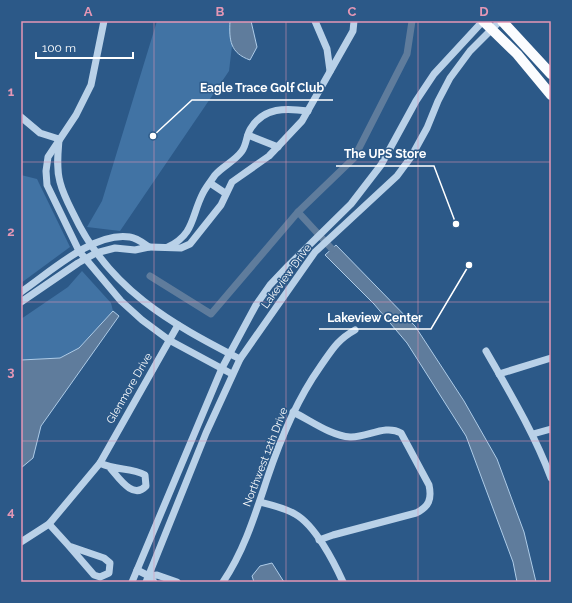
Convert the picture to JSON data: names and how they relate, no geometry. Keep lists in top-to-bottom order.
{
  "streets": {
    "street": ["Lakeview Drive", "Glenmore Drive", "Northwest 12th Drive"]
  },
  "places": ["Eagle Trace Golf Club", "The UPS Store", "Lakeview Center"],
  "scale_bar": "100 m",
  "grid": {
    "columns": [
      "A",
      "B",
      "C",
      "D"
    ],
    "rows": [
      "1",
      "2",
      "3",
      "4"
    ]
  }
}
